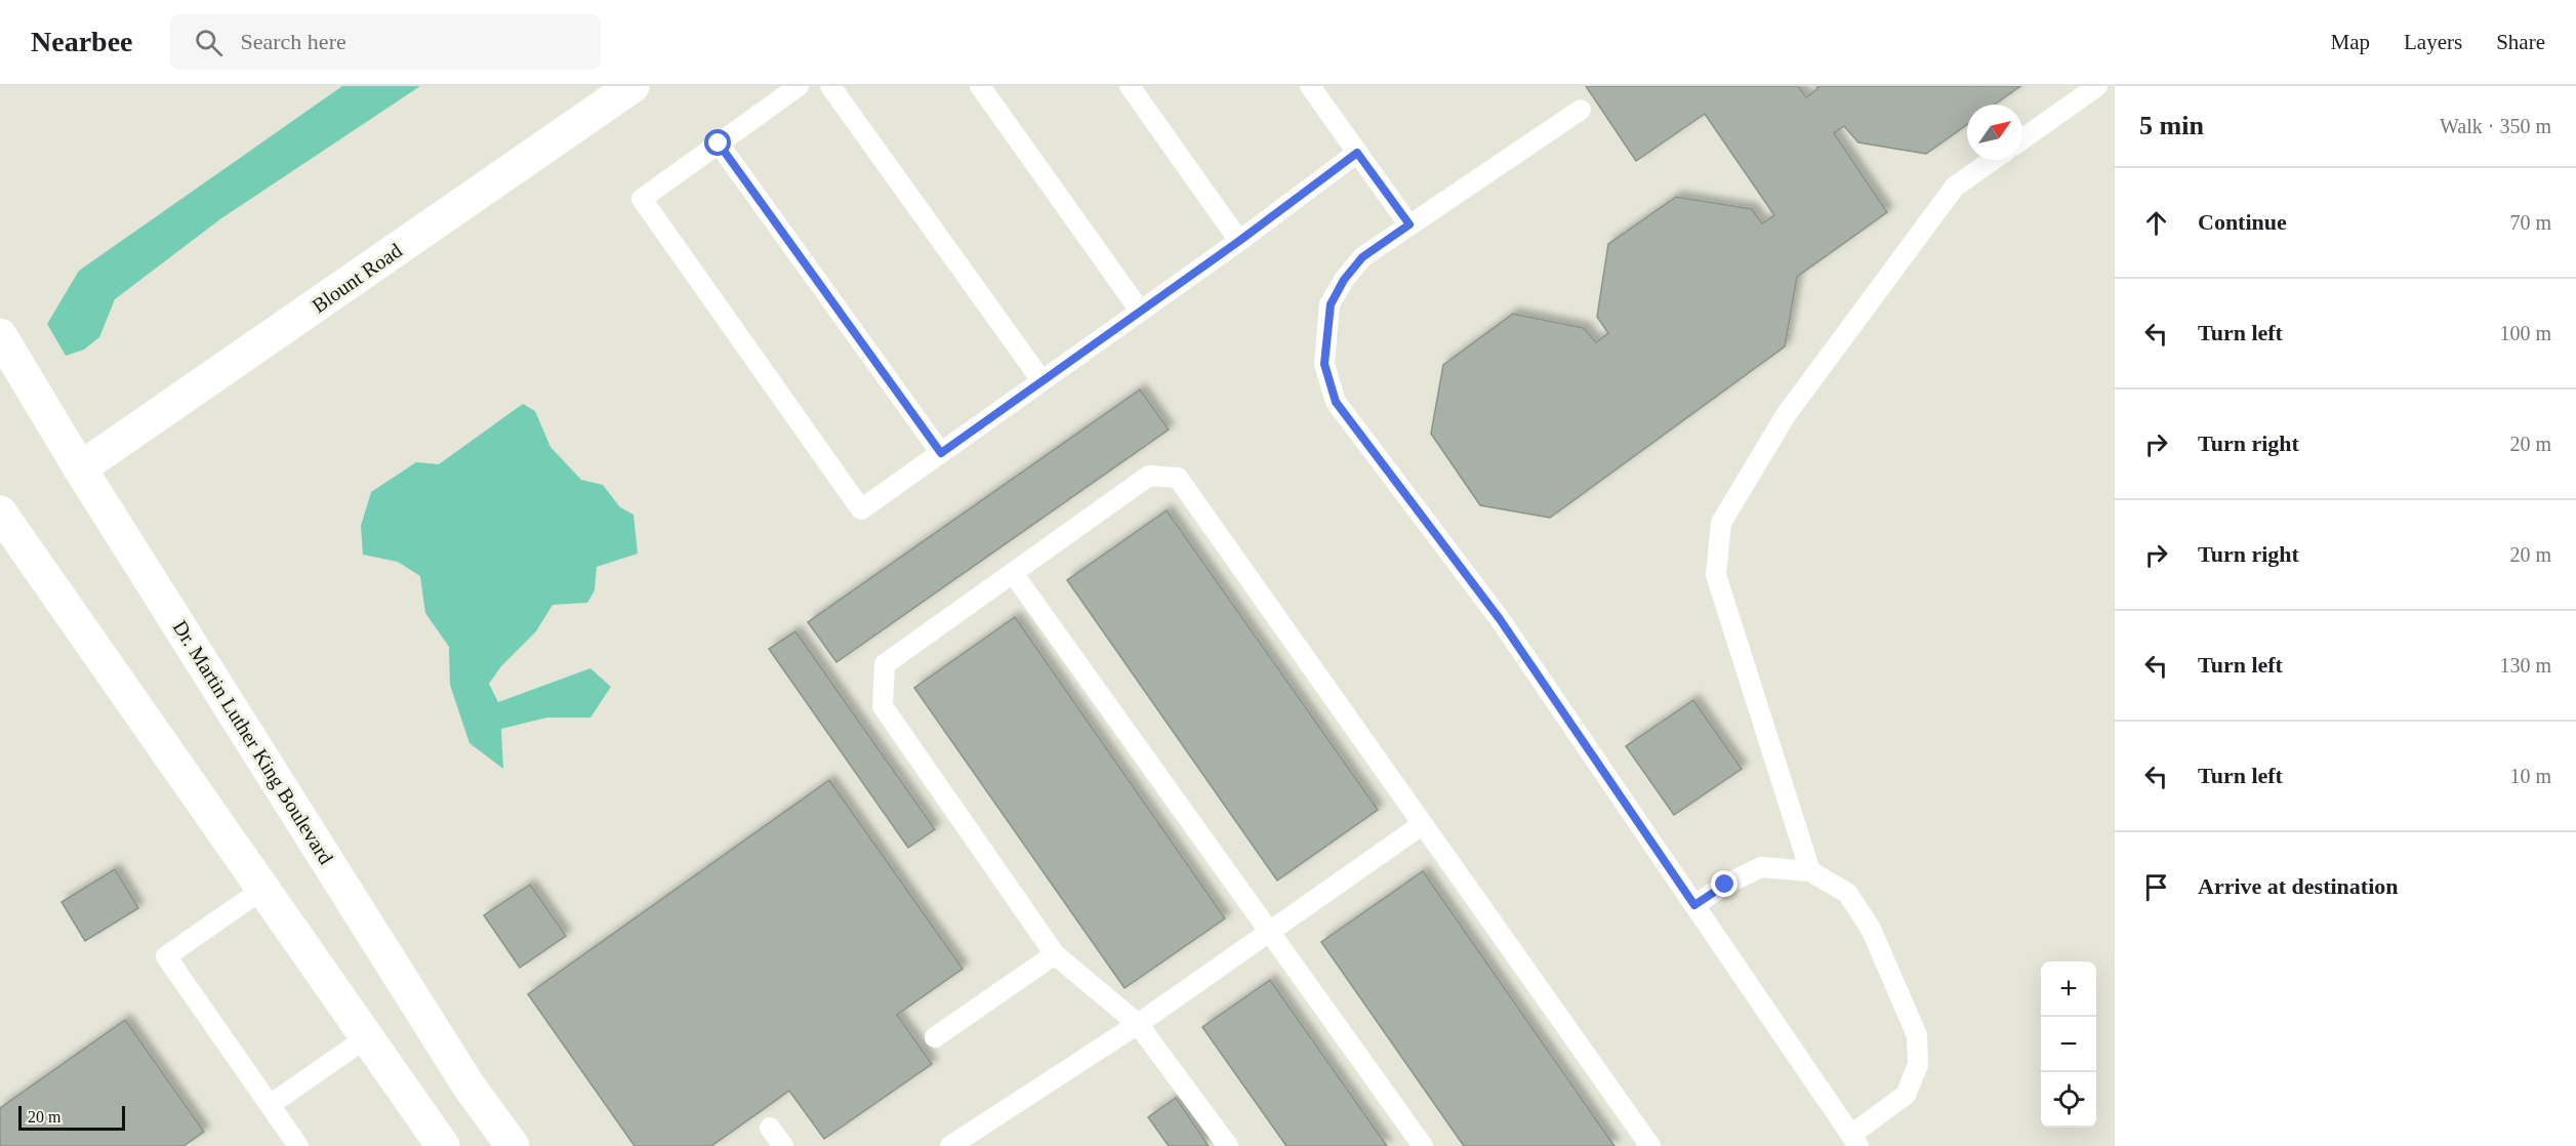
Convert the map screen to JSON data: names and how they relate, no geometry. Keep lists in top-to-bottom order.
{
  "streets": {
    "main road": ["Blount Road", "Dr. Martin Luther King Boulevard"]
  },
  "crossings": [
    ["Blount Road", "Dr. Martin Luther King Boulevard"]
  ],
  "scale_bar": "20 m",
  "north": "top right",
  "page": {
    "header": "Nearbee",
    "search": "Search here",
    "nav": ["Map", "Layers", "Share"],
    "heading": ["5 min", "Walk · 350 m"],
    "list": [
      ["Continue", "70 m"],
      ["Turn left", "100 m"],
      ["Turn right", "20 m"],
      ["Turn right", "20 m"],
      ["Turn left", "130 m"],
      ["Turn left", "10 m"],
      "Arrive at destination"
    ],
    "map_buttons": ["+", "−"],
    "scale": "20 m"
  }
}
